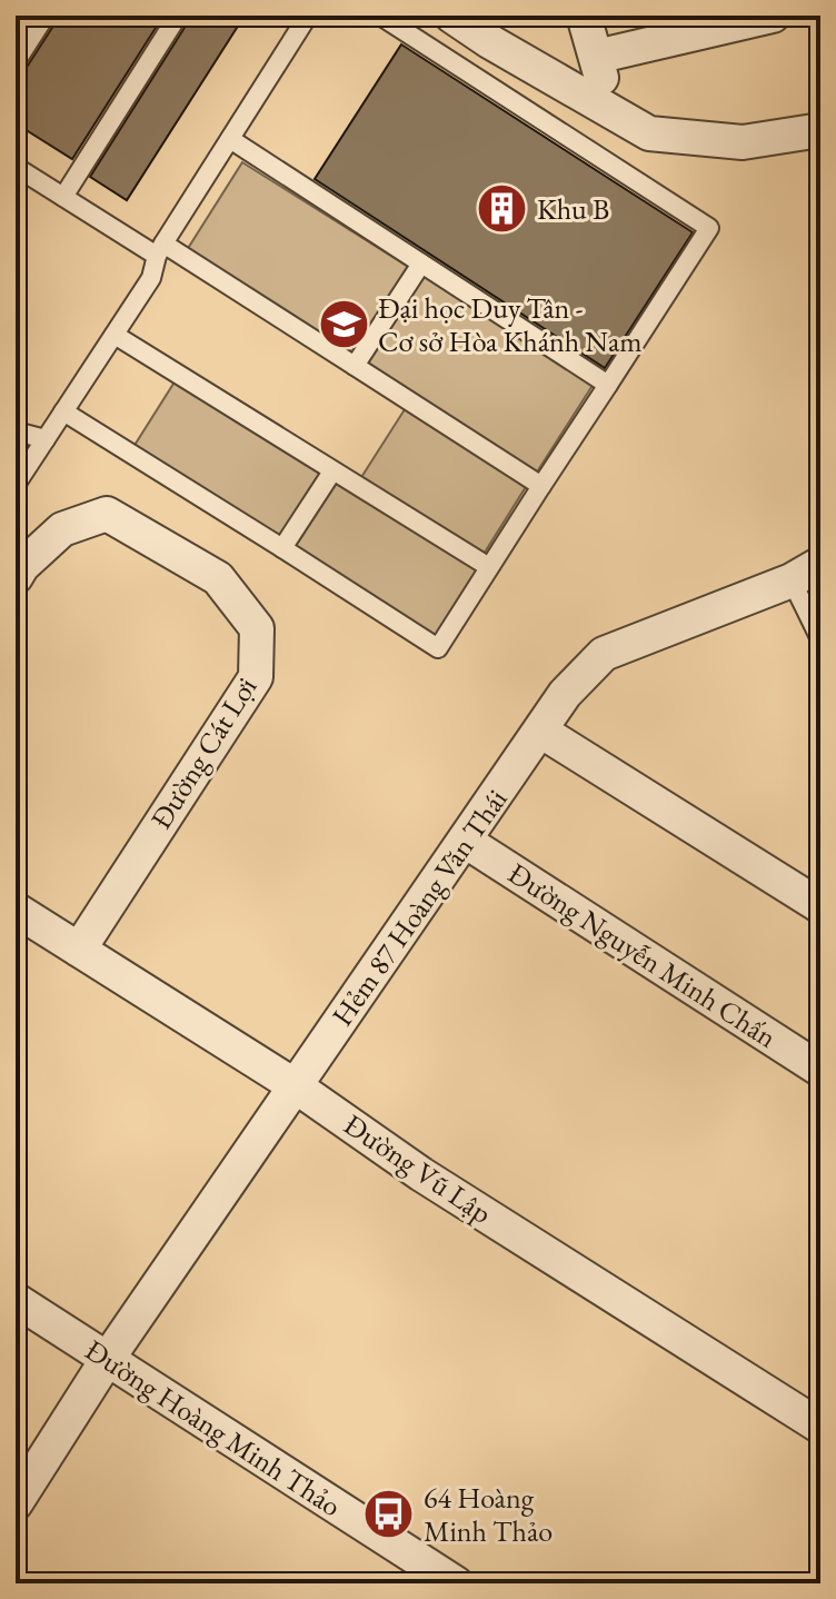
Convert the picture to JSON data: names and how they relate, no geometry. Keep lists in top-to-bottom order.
{
  "streets": {
    "street": [
      "Đường Cát Lợi",
      "Hẻm 87 Hoàng Văn Thái",
      "Đường Nguyễn Minh Chấn",
      "Đường Vũ Lập",
      "Đường Hoàng Minh Thảo"
    ]
  },
  "crossings": [
    ["Đường Cát Lợi", "Đường Vũ Lập"],
    ["Hẻm 87 Hoàng Văn Thái", "Đường Nguyễn Minh Chấn"],
    ["Hẻm 87 Hoàng Văn Thái", "Đường Vũ Lập"],
    ["Hẻm 87 Hoàng Văn Thái", "Đường Hoàng Minh Thảo"]
  ],
  "places": {
    "building": ["Khu B"],
    "school or university": ["Đại học Duy Tân - Cơ sở Hòa Khánh Nam"],
    "bus stop": ["64 Hoàng Minh Thảo"]
  }
}
